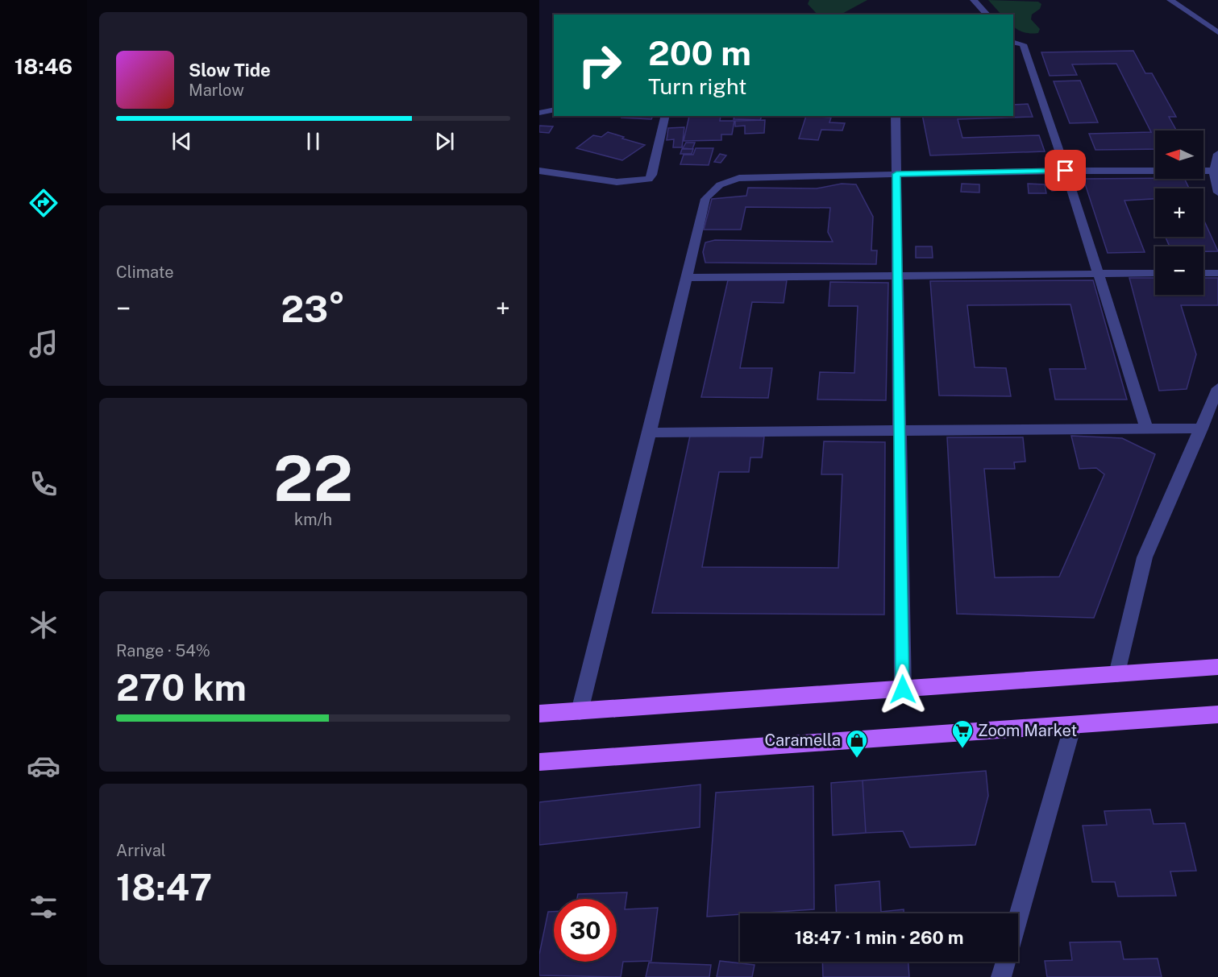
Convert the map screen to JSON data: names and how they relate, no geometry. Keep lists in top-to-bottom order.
{
  "places": {
    "supermarket": ["Zoom Market"],
    "shop": ["Caramella"]
  },
  "north": "left",
  "page": {
    "tabs": "18:46",
    "turn": ["200 m", "Turn right"],
    "song": ["Slow Tide", "Marlow"],
    "map_buttons": ["+", "−"],
    "tile": [
      "Climate",
      ["22", "km/h"],
      ["Range · 54%", "270 km"],
      ["Arrival", "18:47"]
    ],
    "heat": ["−", "23°", "+"],
    "limit": "30",
    "trip": "18:47 · 1 min · 260 m"
  }
}
